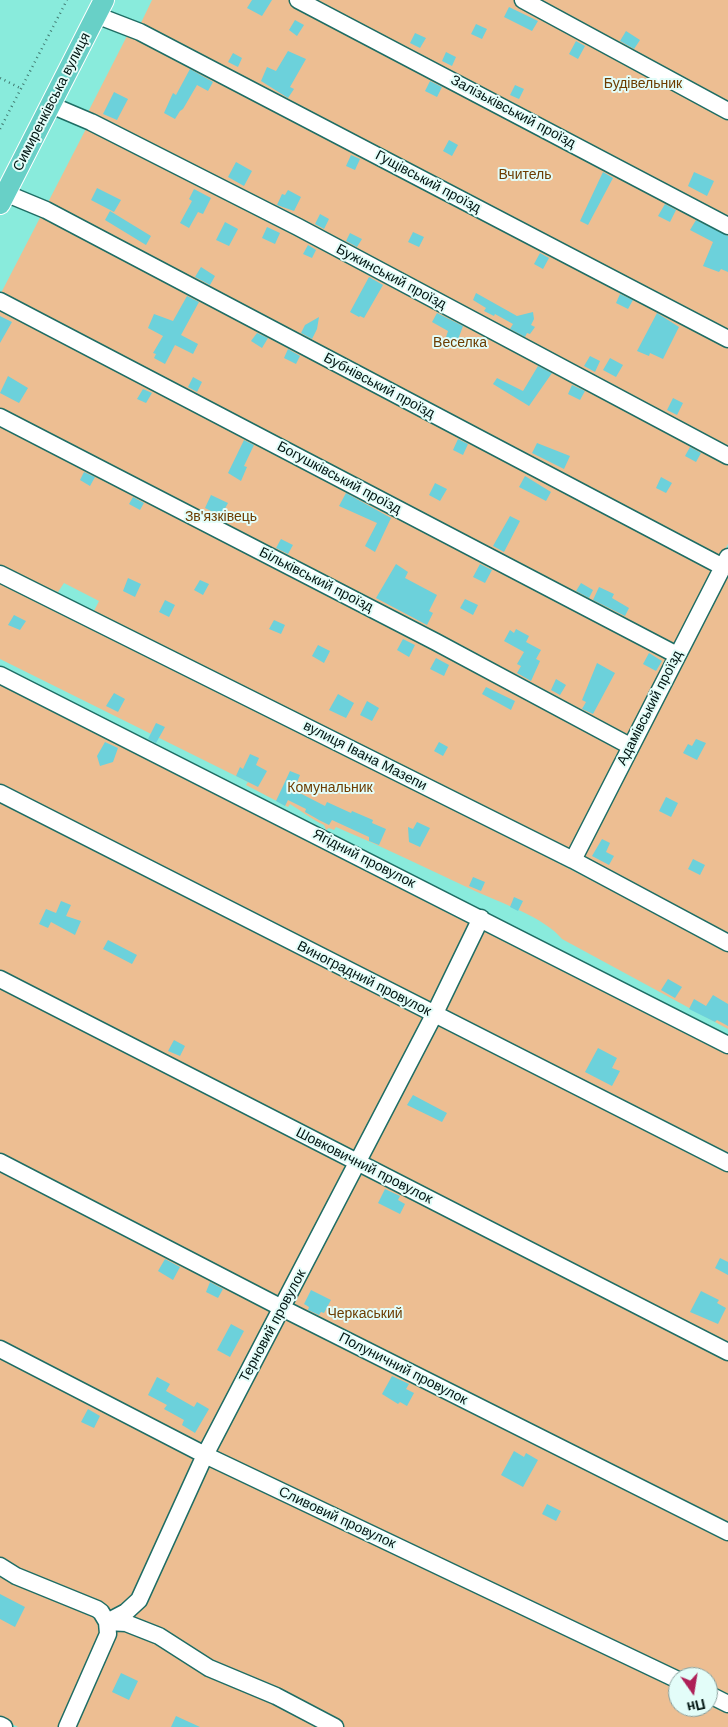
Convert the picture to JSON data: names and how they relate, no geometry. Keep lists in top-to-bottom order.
{
  "streets": {
    "main road": ["Симиренківська вулиця"],
    "street": [
      "Залізьківський проїзд",
      "Гущівський проїзд",
      "Бужинський проїзд",
      "Бубнівський проїзд",
      "Богушківський проїзд",
      "Більківський проїзд",
      "Адамівський проїзд",
      "вулиця Івана Мазепи",
      "Ягідний провулок",
      "Виноградний провулок",
      "Шовковичний провулок",
      "Терновий провулок",
      "Полуничний провулок",
      "Сливовий провулок"
    ]
  },
  "crossings": [
    ["Симиренківська вулиця", "Гущівський проїзд"],
    ["Симиренківська вулиця", "Бужинський проїзд"],
    ["Симиренківська вулиця", "Бубнівський проїзд"],
    ["Бубнівський проїзд", "Адамівський проїзд"],
    ["Богушківський проїзд", "Адамівський проїзд"],
    ["Більківський проїзд", "Адамівський проїзд"],
    ["Адамівський проїзд", "вулиця Івана Мазепи"],
    ["Ягідний провулок", "Терновий провулок"],
    ["Виноградний провулок", "Терновий провулок"],
    ["Шовковичний провулок", "Терновий провулок"],
    ["Терновий провулок", "Полуничний провулок"],
    ["Терновий провулок", "Сливовий провулок"]
  ],
  "parks": [
    "Будівельник",
    "Вчитель",
    "Веселка",
    "Зв'язківець",
    "Комунальник",
    "Черкаський"
  ],
  "north": "bottom"
}
